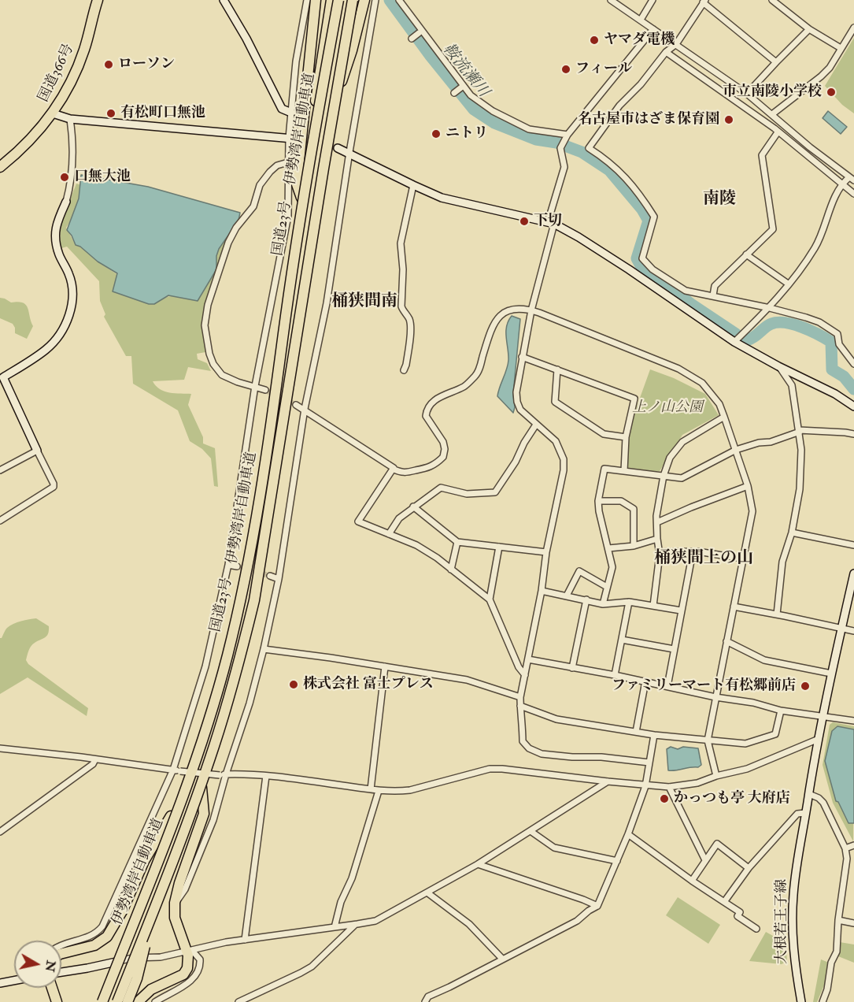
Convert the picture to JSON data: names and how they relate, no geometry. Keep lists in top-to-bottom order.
{
  "streets": {
    "highway": ["国道366号", "伊勢湾岸自動車道", "国道23号"],
    "street": ["大根若王子線"]
  },
  "crossings": [
    ["伊勢湾岸自動車道", "国道23号"]
  ],
  "districts": ["南陵", "桶狭間南", "桶狭間上の山"],
  "water": ["鞍流瀬川"],
  "parks": ["上ノ山公園"],
  "places": [
    "ヤマダ電機",
    "ローソン",
    "フィール",
    "市立南陵小学校",
    "有松町口無池",
    "名古屋市はざま保育園",
    "ニトリ",
    "口無大池",
    "下切",
    "株式会社 富士プレス",
    "ファミリーマート有松郷前店",
    "かっつも亭 大府店"
  ],
  "north": "right"
}
